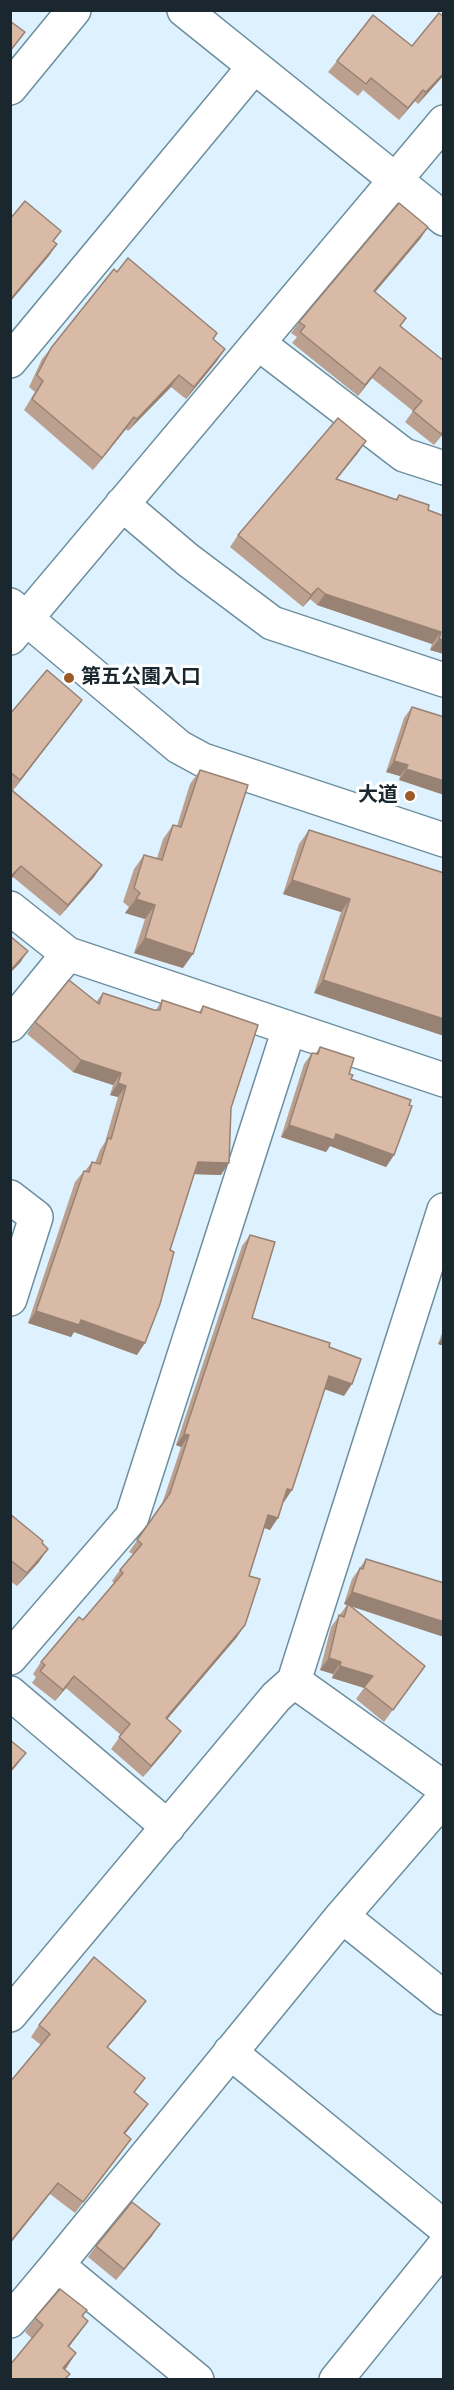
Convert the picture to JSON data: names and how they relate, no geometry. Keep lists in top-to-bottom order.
{
  "places": ["第五公園入口", "大道"]
}
